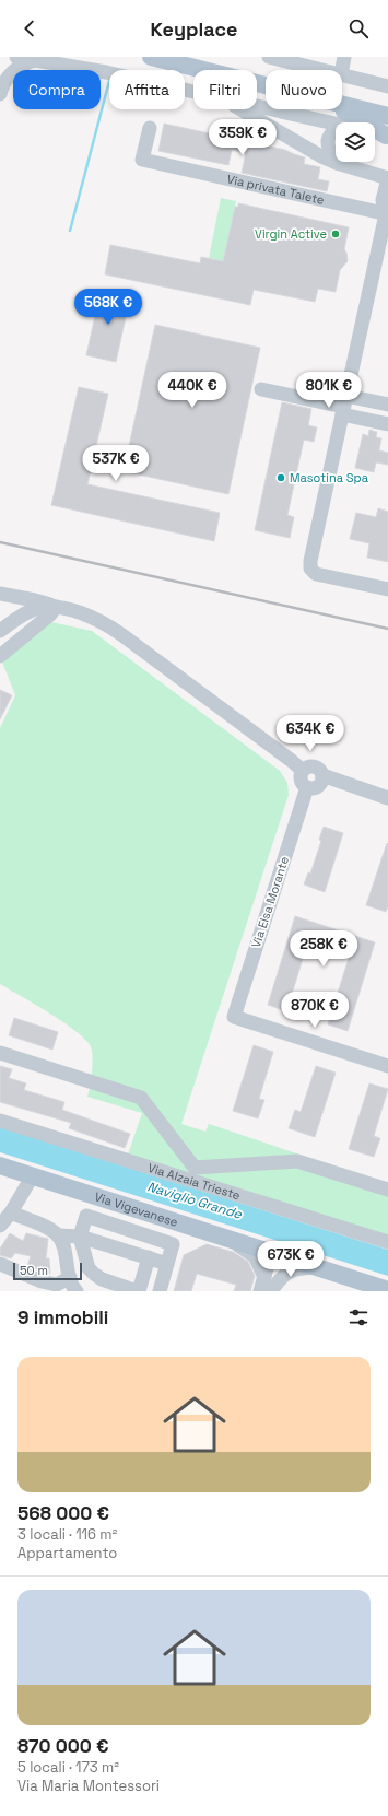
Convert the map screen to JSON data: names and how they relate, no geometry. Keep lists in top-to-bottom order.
{
  "streets": {
    "main road": ["Via Vigevanese"],
    "street": ["Via privata Talete", "Via Elsa Morante", "Via Alzaia Trieste"]
  },
  "water": ["Naviglio Grande"],
  "places": ["Virgin Active", "Masotina Spa"],
  "scale_bar": "50 m",
  "page": {
    "header": "Keyplace",
    "chip": [
      "Compra",
      "Affitta",
      "Filtri",
      "Nuovo"
    ],
    "price": [
      "359K €",
      "568K €",
      "440K €",
      "801K €",
      "537K €",
      "634K €",
      "258K €",
      "870K €",
      "673K €"
    ],
    "scale": "50 m",
    "heading": "9 immobili",
    "list": [
      {
        "name": "568 000 €",
        "note": "3 locali · 116 m² · Appartamento"
      },
      {
        "name": "870 000 €",
        "note": "5 locali · 173 m² · Via Maria Montessori"
      }
    ]
  }
}
